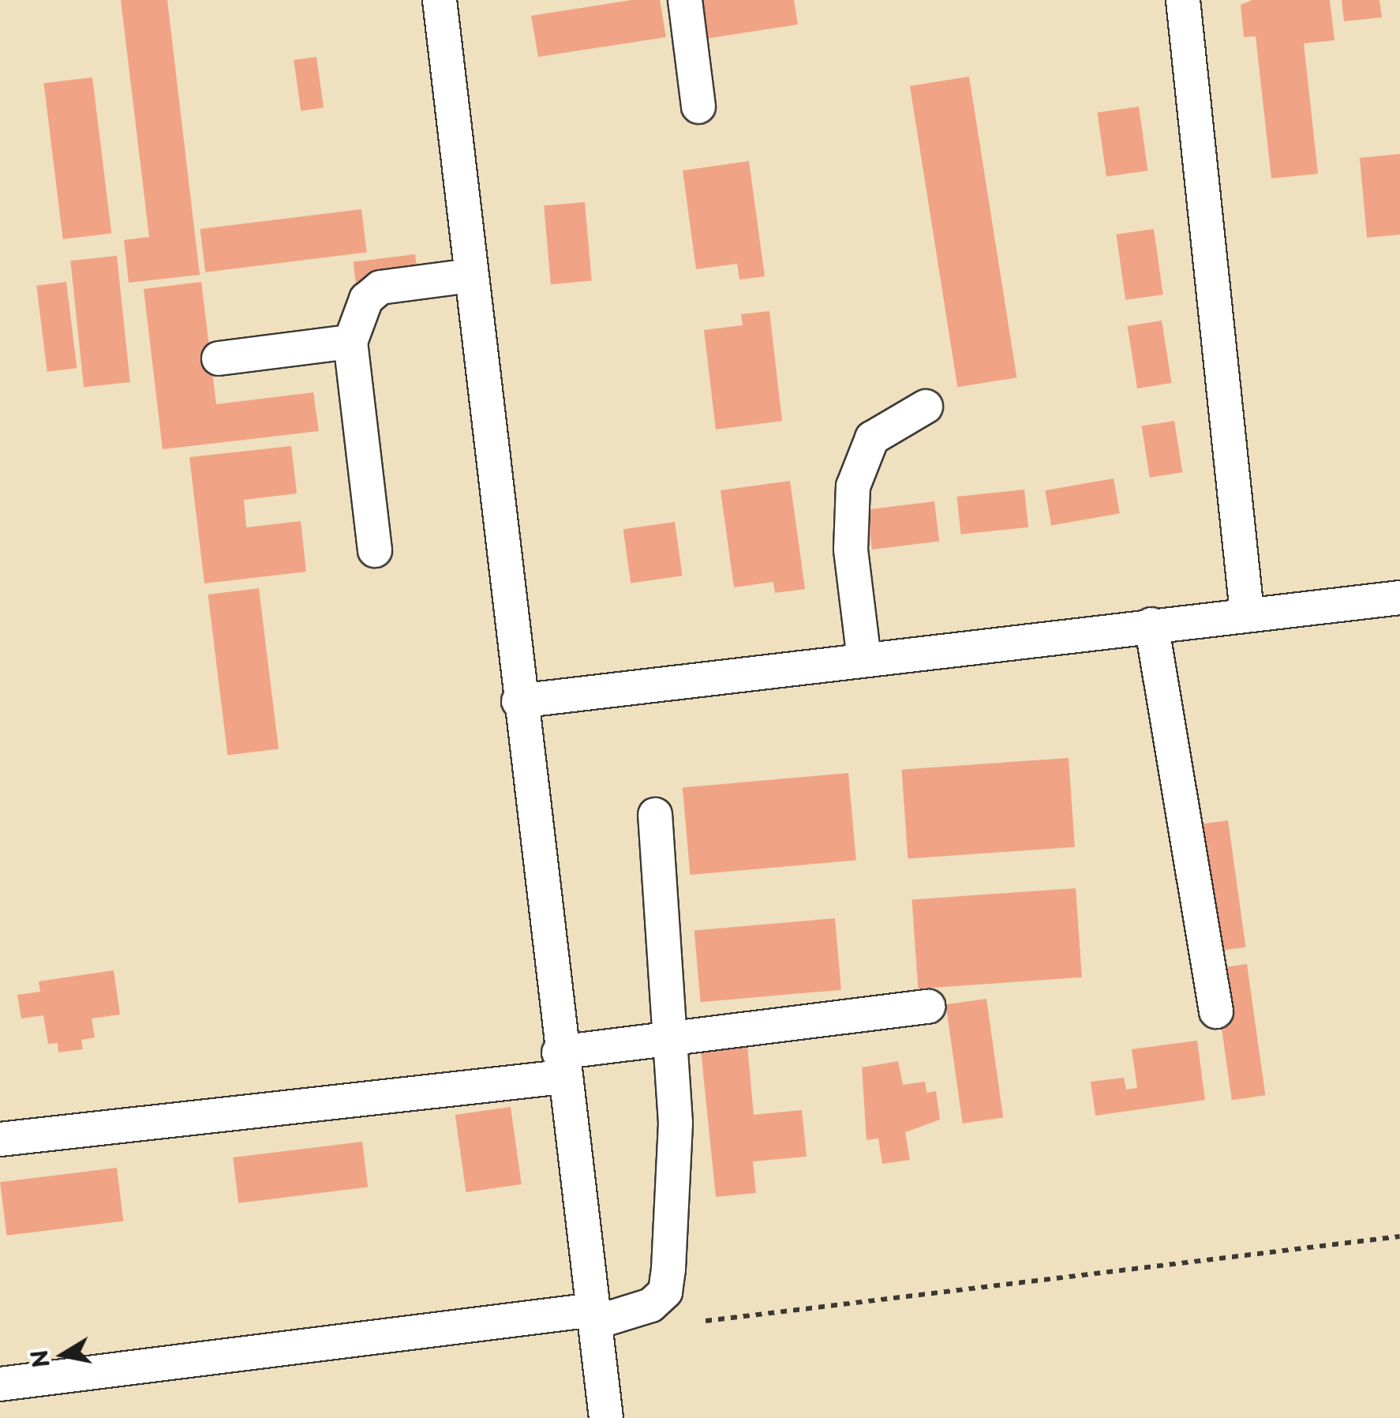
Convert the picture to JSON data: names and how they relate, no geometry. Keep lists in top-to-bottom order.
{
  "north": "left"
}
